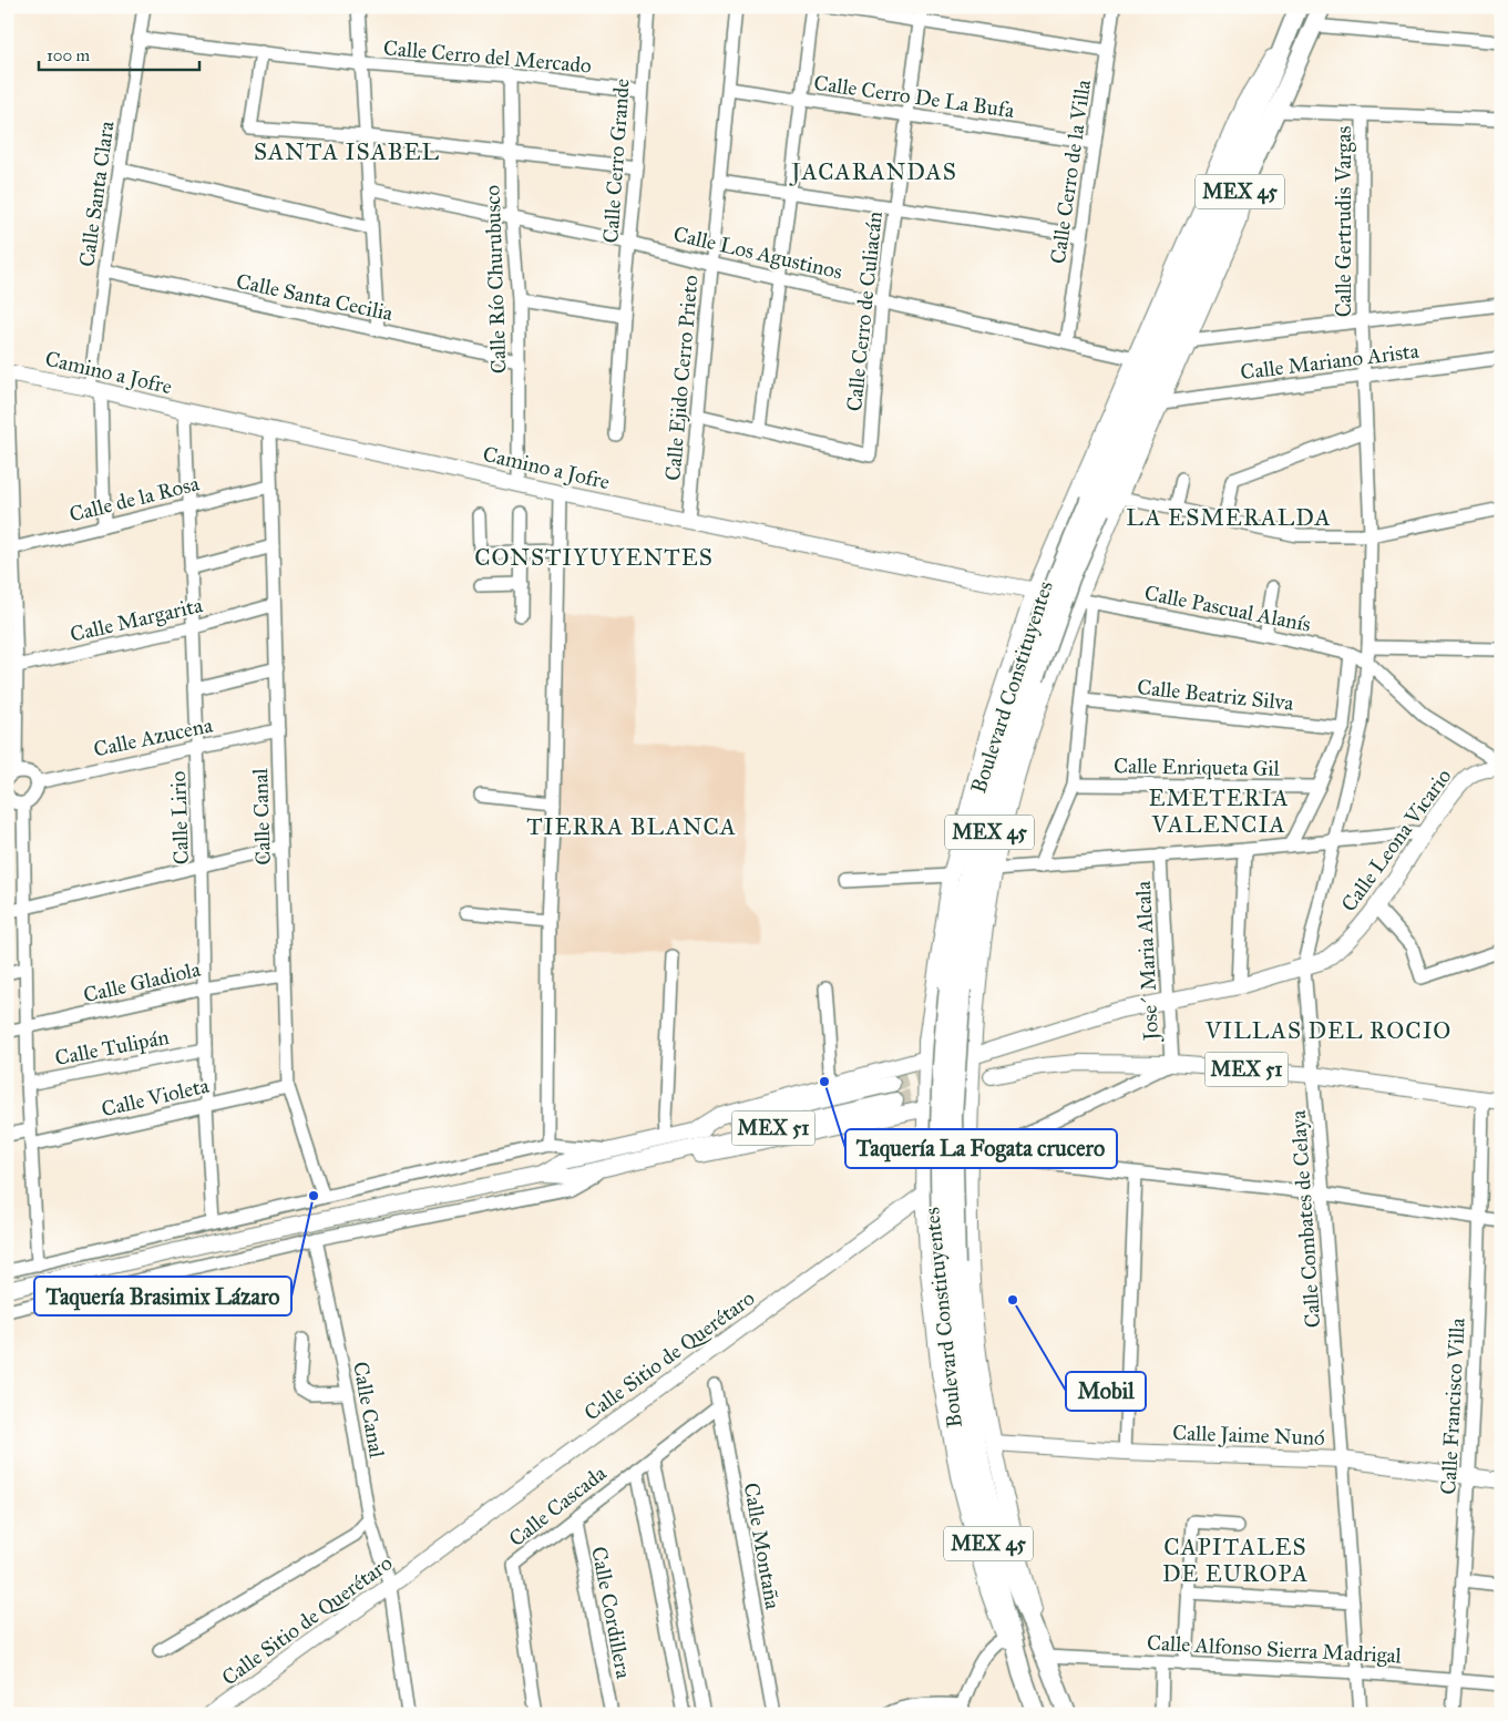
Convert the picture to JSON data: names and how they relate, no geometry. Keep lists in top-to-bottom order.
{
  "streets": {
    "highway": ["MEX 45", "Boulevard Constituyentes"],
    "main road": [
      "Camino a Jofre",
      "Calle Leona Vicario",
      "MEX 51",
      "Calle Sitio de Querétaro",
      "Calle Jaime Nunó"
    ],
    "street": [
      "Calle Cerro del Mercado",
      "Calle Cerro De La Bufa",
      "Calle Cerro Grande",
      "Calle Cerro de la Villa",
      "Calle Santa Clara",
      "Calle Gertrudis Vargas",
      "Calle Los Agustinos",
      "Calle Río Churubusco",
      "Calle Santa Cecilia",
      "Calle Cerro de Culiacán",
      "Calle Mariano Arista",
      "Calle Ejido Cerro Prieto",
      "Calle de la Rosa",
      "Calle Pascual Alanís",
      "Calle Margarita",
      "Calle Beatriz Silva",
      "Calle Azucena",
      "Calle Enriqueta Gil",
      "Calle Canal",
      "Calle Lirio",
      "Jose´ Maria Alcala",
      "Calle Gladiola",
      "Calle Tulipán",
      "Calle Violeta",
      "Calle Combates de Celaya",
      "Calle Francisco Villa",
      "Calle Cascada",
      "Calle Montaña",
      "Calle Cordillera",
      "Calle Alfonso Sierra Madrigal"
    ]
  },
  "crossings": [
    ["Calle Cerro del Mercado", "Calle Cerro Grande"],
    ["Calle Cerro del Mercado", "Calle Santa Clara"],
    ["Calle Cerro del Mercado", "Calle Río Churubusco"],
    ["Calle Cerro De La Bufa", "Calle Cerro de la Villa"],
    ["Calle Cerro De La Bufa", "Calle Cerro de Culiacán"],
    ["Calle Cerro De La Bufa", "Calle Ejido Cerro Prieto"],
    ["Calle Cerro Grande", "Calle Los Agustinos"],
    ["Calle Cerro de la Villa", "Calle Los Agustinos"],
    ["Calle Santa Clara", "Calle Santa Cecilia"],
    ["Calle Santa Clara", "Camino a Jofre"],
    ["Calle Santa Clara", "Calle de la Rosa"],
    ["Calle Gertrudis Vargas", "Calle Mariano Arista"],
    ["Calle Gertrudis Vargas", "Calle Pascual Alanís"],
    ["Calle Gertrudis Vargas", "Calle Combates de Celaya"],
    ["Calle Los Agustinos", "Calle Río Churubusco"],
    ["Calle Los Agustinos", "Calle Cerro de Culiacán"],
    ["Calle Los Agustinos", "Calle Ejido Cerro Prieto"],
    ["Calle Los Agustinos", "Boulevard Constituyentes"],
    ["Calle Río Churubusco", "Calle Santa Cecilia"],
    ["Calle Río Churubusco", "Camino a Jofre"],
    ["Camino a Jofre", "Calle Ejido Cerro Prieto"],
    ["Camino a Jofre", "Calle Pascual Alanís"],
    ["Camino a Jofre", "Calle Canal"],
    ["Camino a Jofre", "Calle Lirio"],
    ["Calle de la Rosa", "Calle Canal"],
    ["Calle de la Rosa", "Calle Lirio"],
    ["Calle Pascual Alanís", "Calle Combates de Celaya"],
    ["Calle Margarita", "Calle Canal"],
    ["Calle Margarita", "Calle Lirio"],
    ["Boulevard Constituyentes", "Calle Alfonso Sierra Madrigal"],
    ["Calle Azucena", "Calle Canal"],
    ["Calle Azucena", "Calle Lirio"],
    ["Calle Canal", "Calle Gladiola"],
    ["Calle Canal", "Calle Violeta"],
    ["Calle Canal", "Calle Sitio de Querétaro"],
    ["Calle Lirio", "Calle Gladiola"],
    ["Calle Lirio", "Calle Tulipán"],
    ["Calle Lirio", "Calle Violeta"],
    ["Calle Leona Vicario", "Jose´ Maria Alcala"],
    ["Calle Leona Vicario", "MEX 51"],
    ["Calle Leona Vicario", "Calle Combates de Celaya"],
    ["Jose´ Maria Alcala", "MEX 51"],
    ["Jose´ Maria Alcala", "Calle Sitio de Querétaro"],
    ["MEX 51", "Calle Combates de Celaya"],
    ["MEX 51", "Calle Sitio de Querétaro"],
    ["MEX 51", "Calle Francisco Villa"],
    ["Calle Combates de Celaya", "Calle Jaime Nunó"],
    ["Calle Combates de Celaya", "Calle Alfonso Sierra Madrigal"],
    ["Calle Francisco Villa", "Calle Jaime Nunó"],
    ["Calle Francisco Villa", "Calle Alfonso Sierra Madrigal"],
    ["Calle Cascada", "Calle Montaña"],
    ["Calle Cascada", "Calle Cordillera"]
  ],
  "districts": [
    "SANTA ISABEL",
    "JACARANDAS",
    "LA ESMERALDA",
    "CONSTIYUYENTES",
    "EMETERIA VALENCIA",
    "TIERRA BLANCA",
    "VILLAS DEL ROCIO",
    "CAPITALES DE EUROPA"
  ],
  "places": ["Taquería La Fogata crucero", "Taquería Brasimix Lázaro", "Mobil"],
  "scale_bar": "100 m"
}
